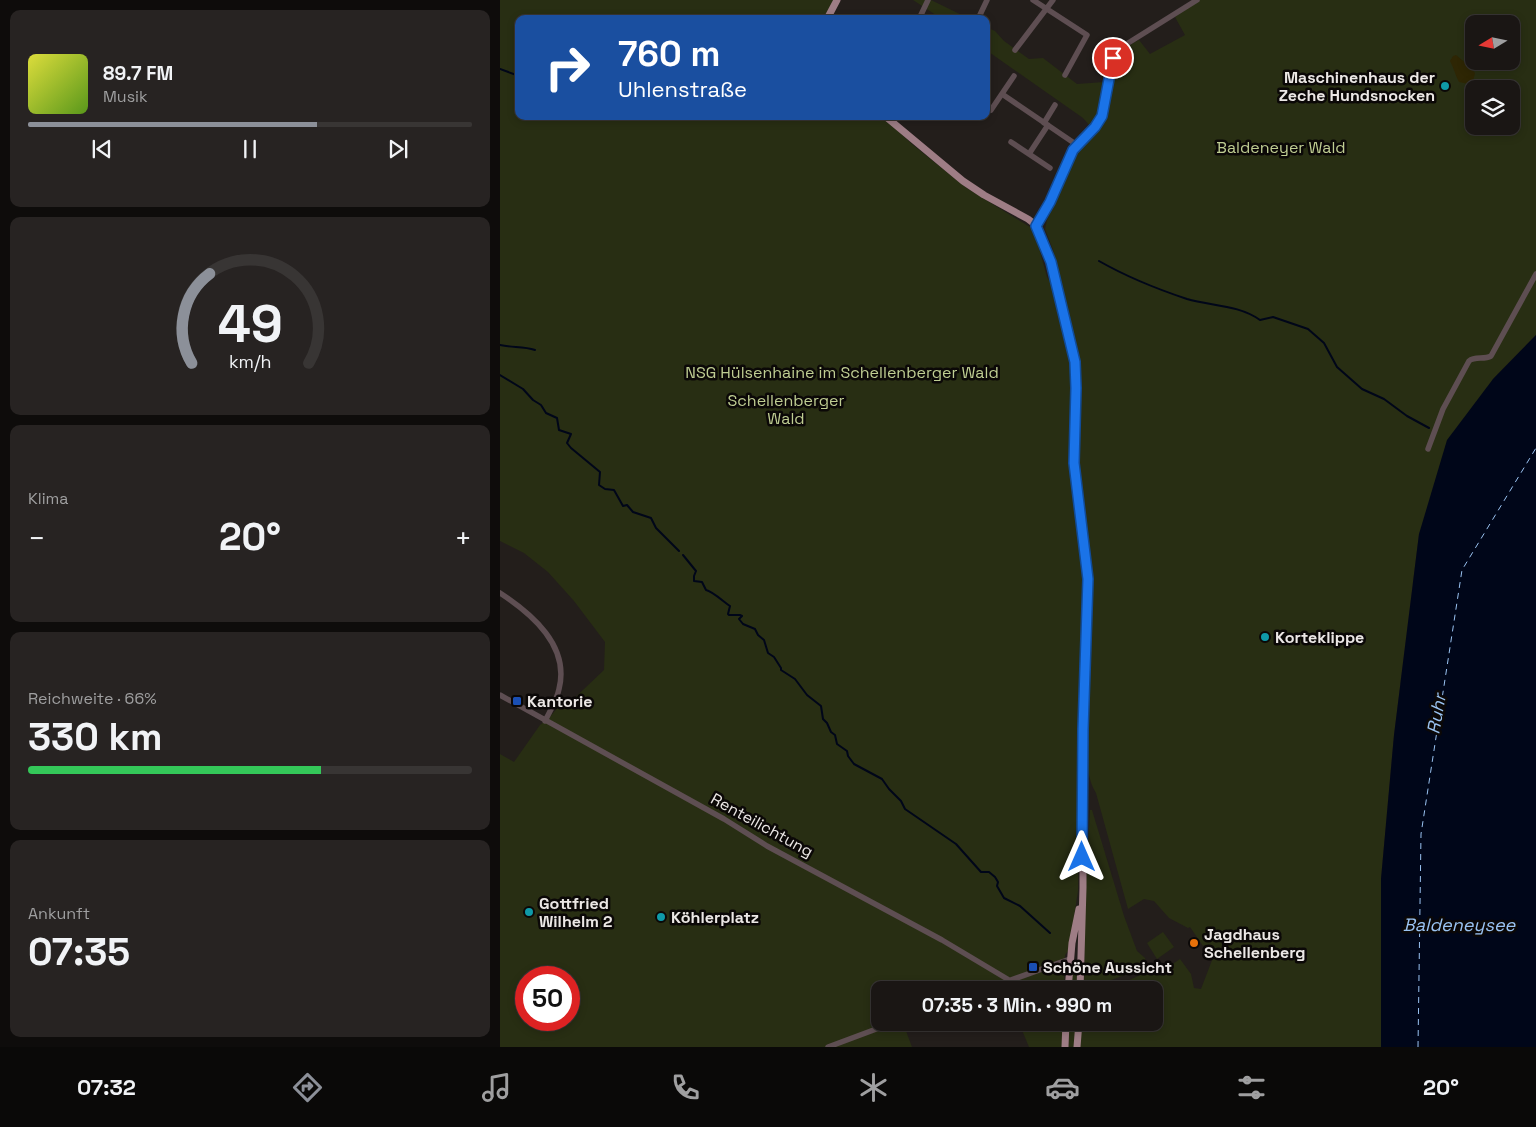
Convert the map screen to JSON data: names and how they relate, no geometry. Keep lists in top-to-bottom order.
{
  "streets": {
    "street": ["Renteilichtung"]
  },
  "water": ["Ruhr", "Baldeneysee"],
  "parks": ["Baldeneyer Wald", "NSG Hülsenhaine im Schellenberger Wald", "Schellenberger Wald"],
  "places": {
    "other": [
      "Maschinenhaus der Zeche Hundsnocken",
      "Korteklippe",
      "Gottfried Wilhelm 2",
      "Köhlerplatz",
      "Jagdhaus Schellenberg"
    ],
    "transit": ["Kantorie", "Schöne Aussicht"]
  },
  "north": "left",
  "page": {
    "turn": ["760 m", "Uhlenstraße"],
    "song": ["89.7 FM", "Musik"],
    "tile": [
      "Klima",
      ["Reichweite · 66%", "330 km"],
      ["Ankunft", "07:35"]
    ],
    "heat": ["−", "20°", "+"],
    "limit": "50",
    "trip": "07:35 · 3 Min. · 990 m",
    "tabs": ["07:32", "20°"],
    "gauge": ["49", "km/h"]
  }
}
